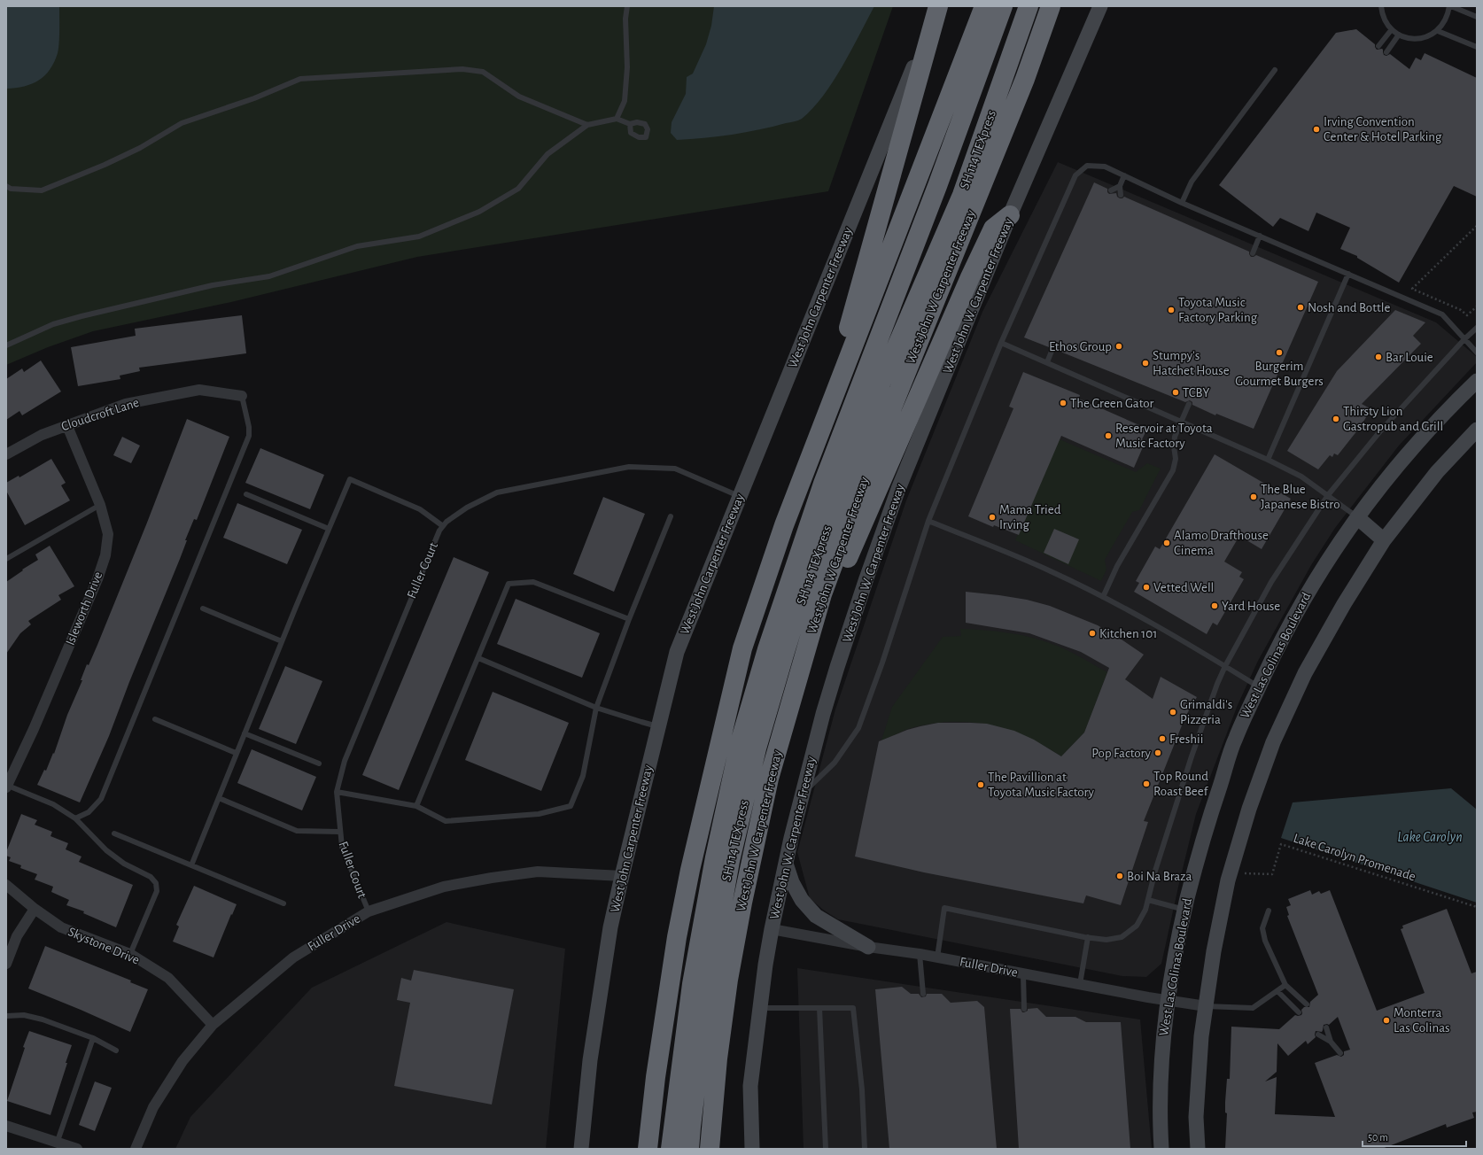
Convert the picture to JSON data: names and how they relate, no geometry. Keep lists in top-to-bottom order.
{
  "streets": {
    "highway": ["SH 114 TEXpress", "West John W Carpenter Freeway"],
    "main road": ["West John W. Carpenter Freeway", "West John Carpenter Freeway", "West Las Colinas Boulevard"],
    "street": [
      "Cloudcroft Lane",
      "Isleworth Drive",
      "Fuller Drive",
      "Skystone Drive"
    ],
    "lane": ["Fuller Court"],
    "path": ["Lake Carolyn Promenade"]
  },
  "crossings": [
    ["West John W. Carpenter Freeway", "Fuller Drive"],
    ["West John Carpenter Freeway", "Fuller Court"],
    ["West John Carpenter Freeway", "Fuller Drive"],
    ["Cloudcroft Lane", "Isleworth Drive"],
    ["Fuller Court", "Fuller Drive"],
    ["West Las Colinas Boulevard", "Fuller Drive"],
    ["Fuller Drive", "Skystone Drive"]
  ],
  "water": ["Lake Carolyn"],
  "places": [
    "Irving Convention Center & Hotel Parking",
    "Nosh and Bottle",
    "Toyota Music Factory Parking",
    "Ethos Group",
    "Burgerim Gourmet Burgers",
    "Bar Louie",
    "Stumpy's Hatchet House",
    "TCBY",
    "The Green Gator",
    "Thirsty Lion Gastropub and Grill",
    "Reservoir at Toyota Music Factory",
    "The Blue Japanese Bistro",
    "Mama Tried Irving",
    "Alamo Drafthouse Cinema",
    "Vetted Well",
    "Yard House",
    "Kitchen 101",
    "Grimaldi's Pizzeria",
    "Freshii",
    "Pop Factory",
    "Top Round Roast Beef",
    "The Pavillion at Toyota Music Factory",
    "Boi Na Braza",
    "Monterra Las Colinas"
  ],
  "scale_bar": "50 m"
}
